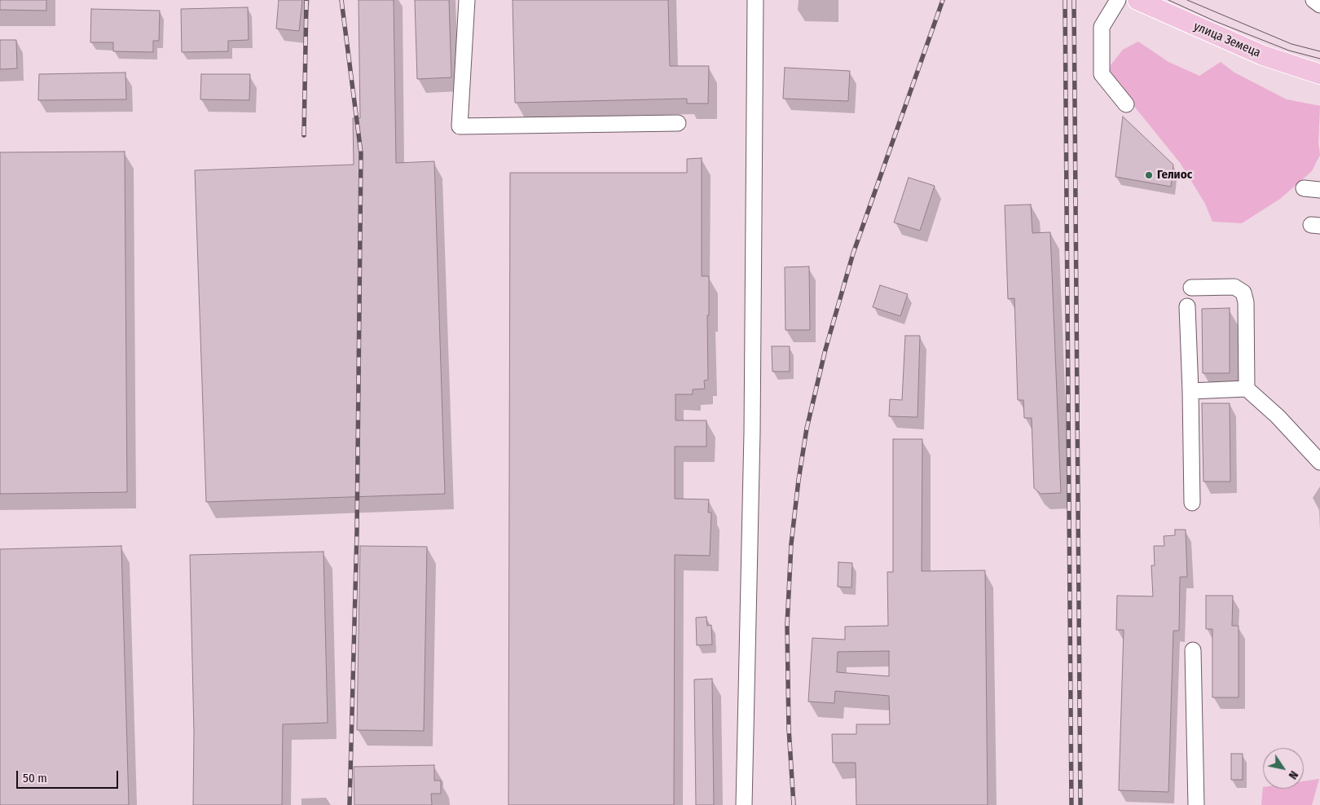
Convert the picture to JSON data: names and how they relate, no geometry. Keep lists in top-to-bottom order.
{
  "streets": {
    "main road": ["улица Земеца"]
  },
  "places": ["Гелиос"],
  "scale_bar": "50 m",
  "north": "bottom right"
}
